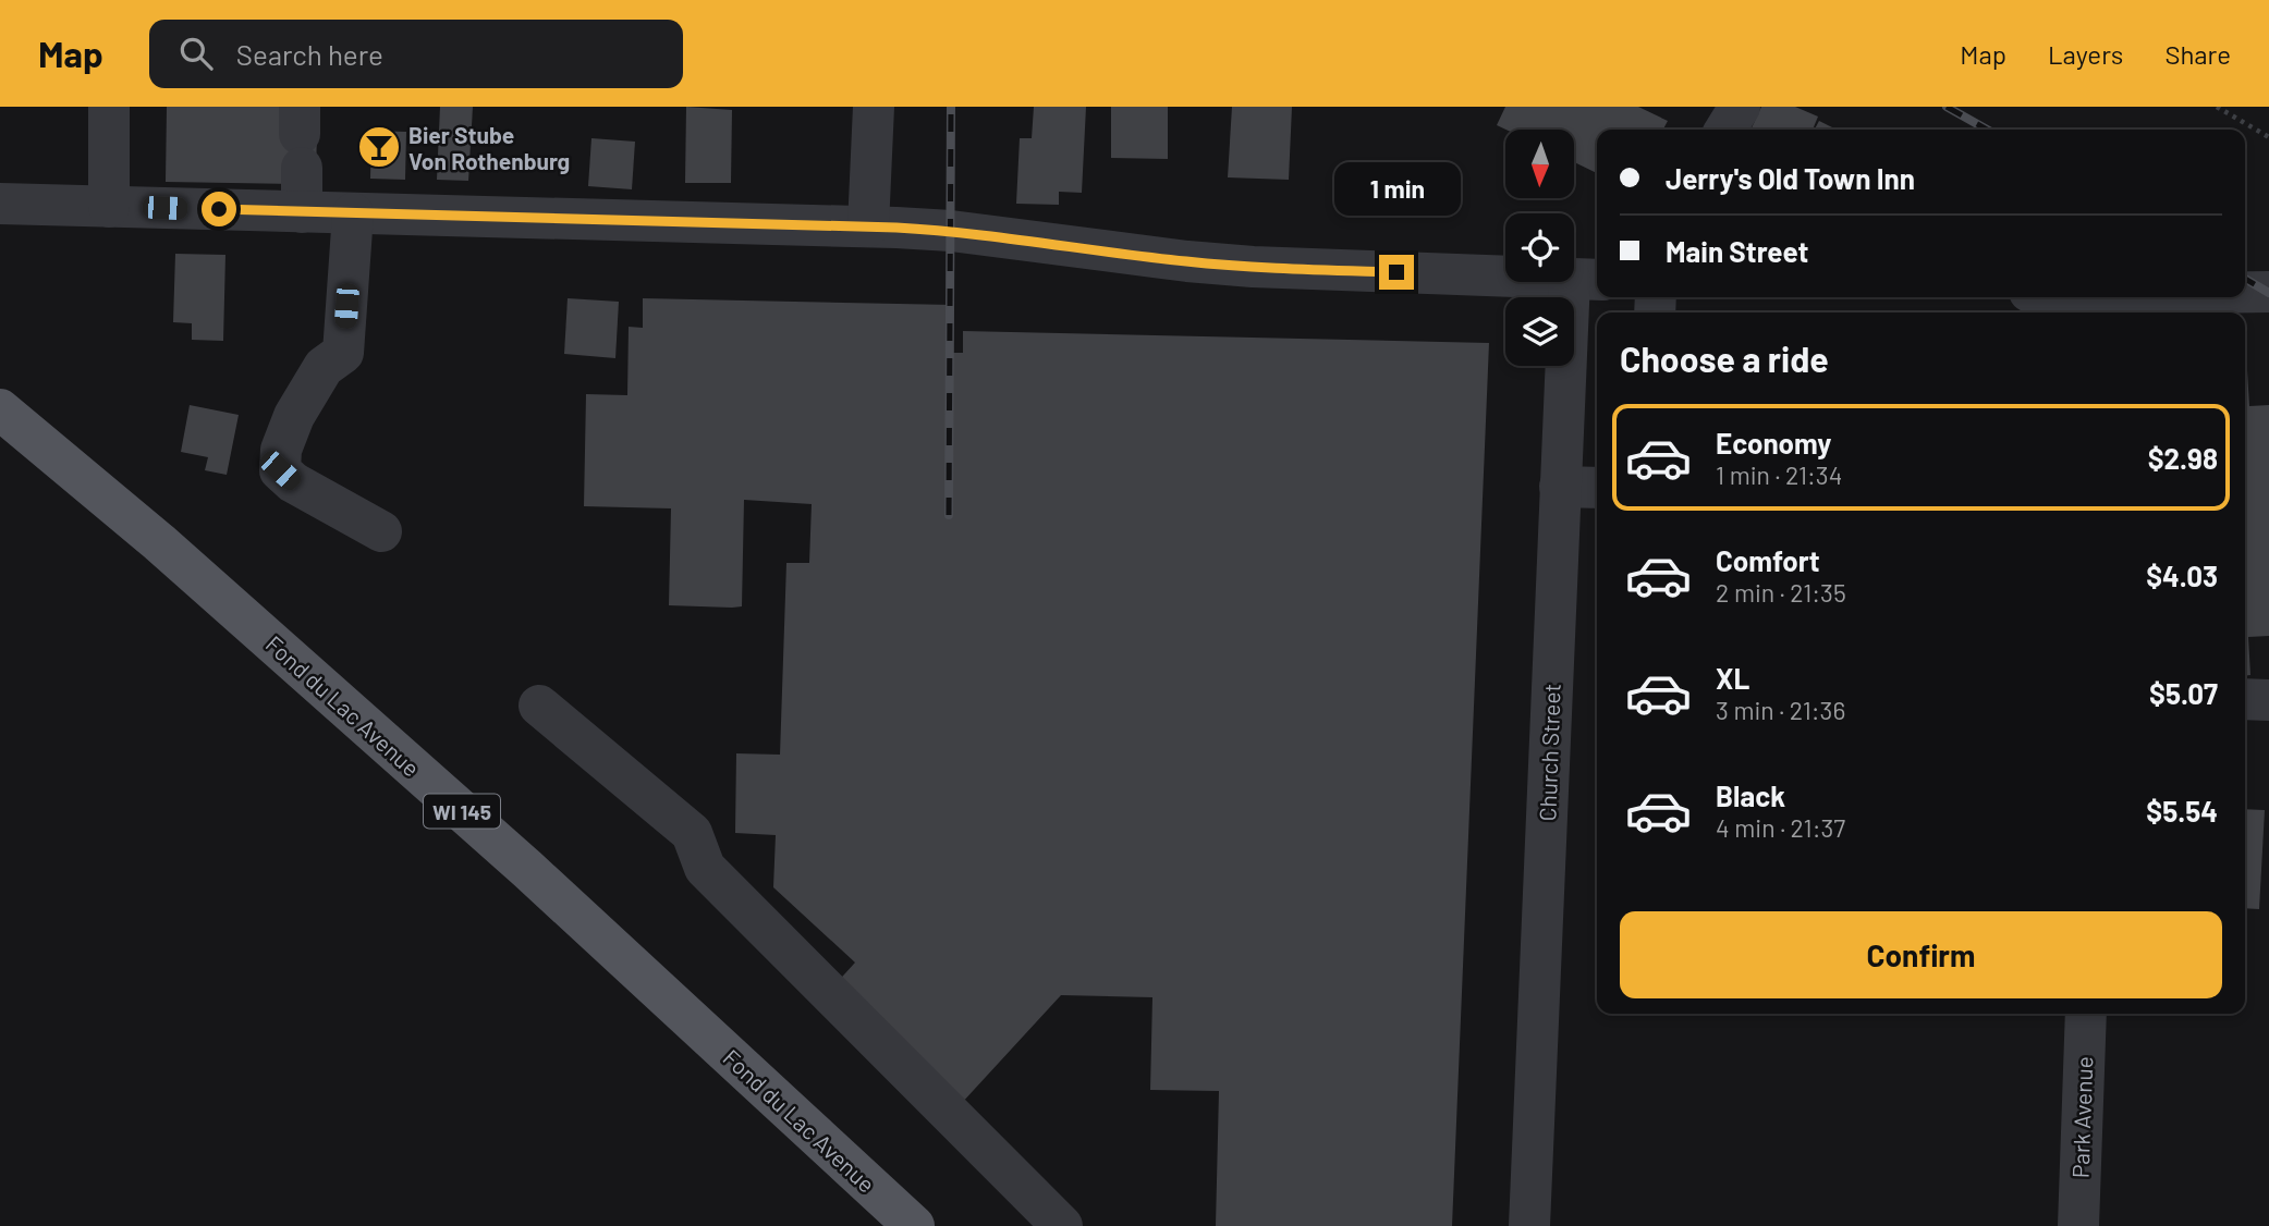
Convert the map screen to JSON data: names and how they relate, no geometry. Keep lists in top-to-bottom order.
{
  "streets": {
    "main road": ["Fond du Lac Avenue", "WI 145"],
    "street": ["Church Street", "Park Avenue"]
  },
  "places": {
    "bar": ["Bier Stube Von Rothenburg"]
  },
  "north": "bottom",
  "page": {
    "header": "Map",
    "search": "Search here",
    "nav": ["Map", "Layers", "Share"],
    "banner": ["Jerry's Old Town Inn", "Main Street"],
    "bubble": "1 min",
    "heading": "Choose a ride",
    "list": [
      {
        "name": "Economy",
        "note": "1 min · 21:34",
        "value": "$2.98"
      },
      {
        "name": "Comfort",
        "note": "2 min · 21:35",
        "value": "$4.03"
      },
      {
        "name": "XL",
        "note": "3 min · 21:36",
        "value": "$5.07"
      },
      {
        "name": "Black",
        "note": "4 min · 21:37",
        "value": "$5.54"
      }
    ],
    "buttons": "Confirm"
  }
}
